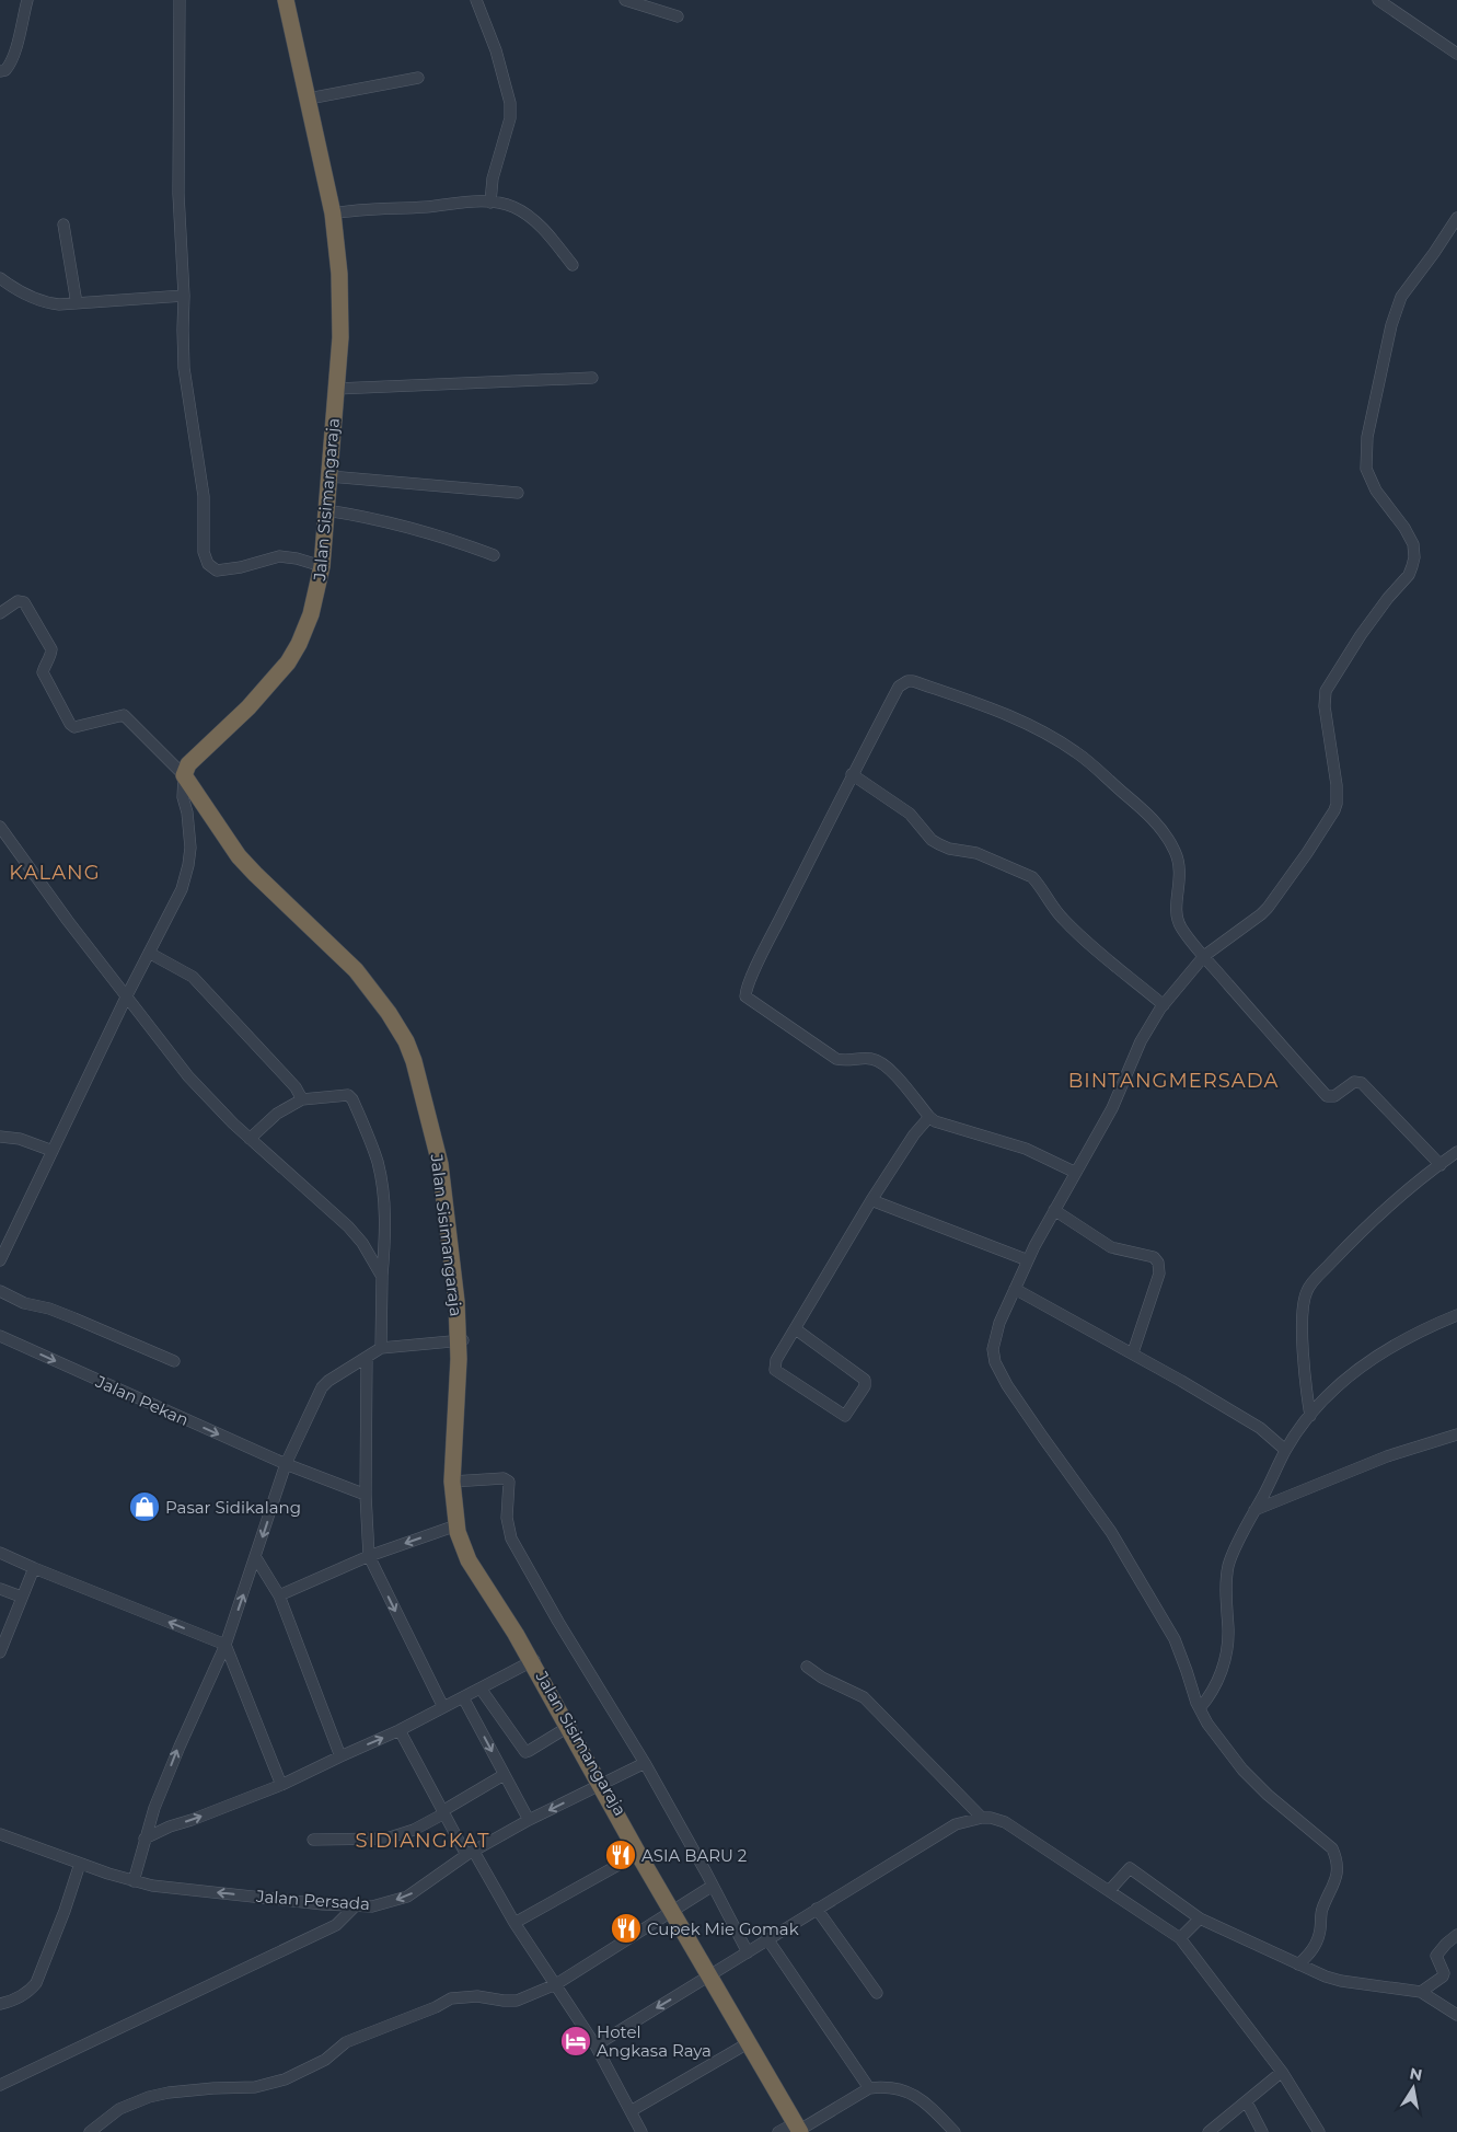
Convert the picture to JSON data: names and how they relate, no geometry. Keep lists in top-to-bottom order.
{
  "streets": {
    "highway": ["Jalan Sisimangaraja"],
    "street": ["Jalan Pekan", "Jalan Persada"]
  },
  "crossings": [
    ["Jalan Sisimangaraja", "Jalan Persada"]
  ],
  "districts": ["KALANG", "BINTANGMERSADA", "SIDIANGKAT"],
  "places": {
    "shop": ["Pasar Sidikalang"],
    "restaurant": ["ASIA BARU 2", "Cupek Mie Gomak"],
    "hotel": ["Hotel Angkasa Raya"]
  },
  "north": "top"
}
